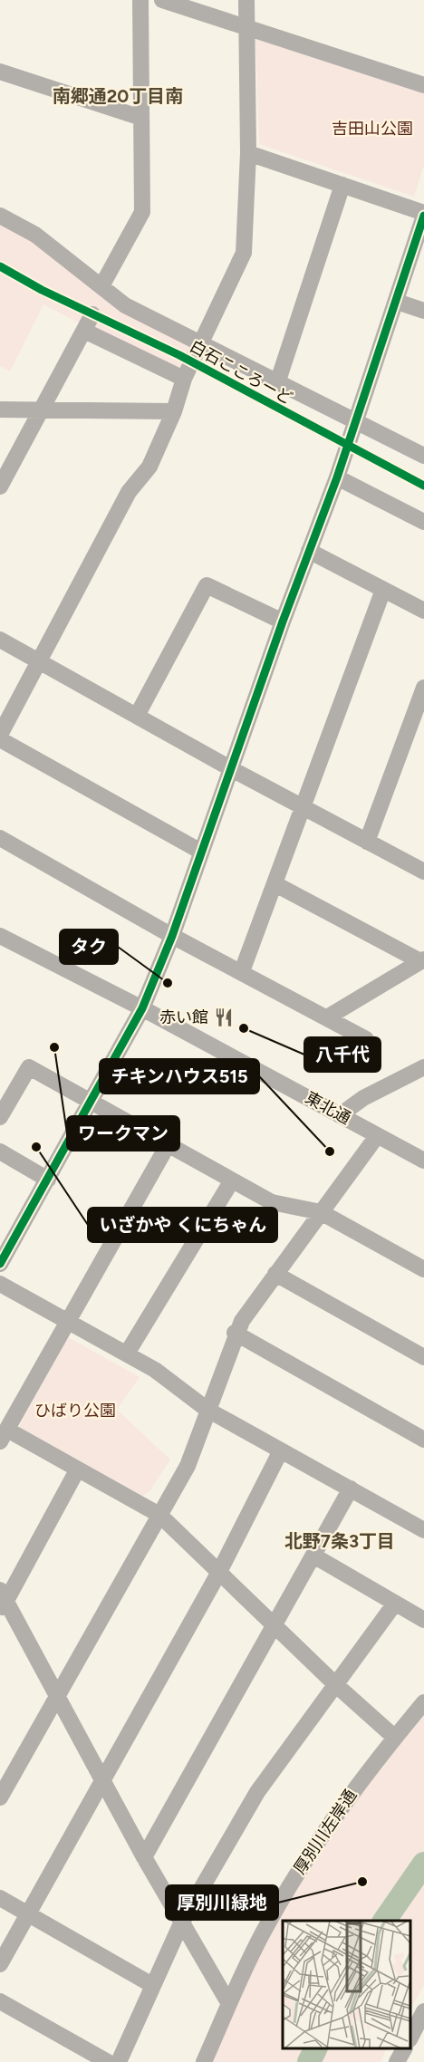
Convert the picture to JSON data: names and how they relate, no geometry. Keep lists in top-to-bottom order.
{
  "streets": {
    "street": ["東北通", "厚別川左岸通"],
    "cycle path": ["白石こころーど"]
  },
  "districts": ["南郷通20丁目南", "北野7条3丁目"],
  "parks": ["吉田山公園", "ひばり公園"],
  "places": {
    "other": [
      "タク",
      "八千代",
      "ワークマン",
      "いざかや くにちゃん",
      "チキンハウス515",
      "厚別川緑地"
    ],
    "restaurant": ["赤い館"]
  }
}
